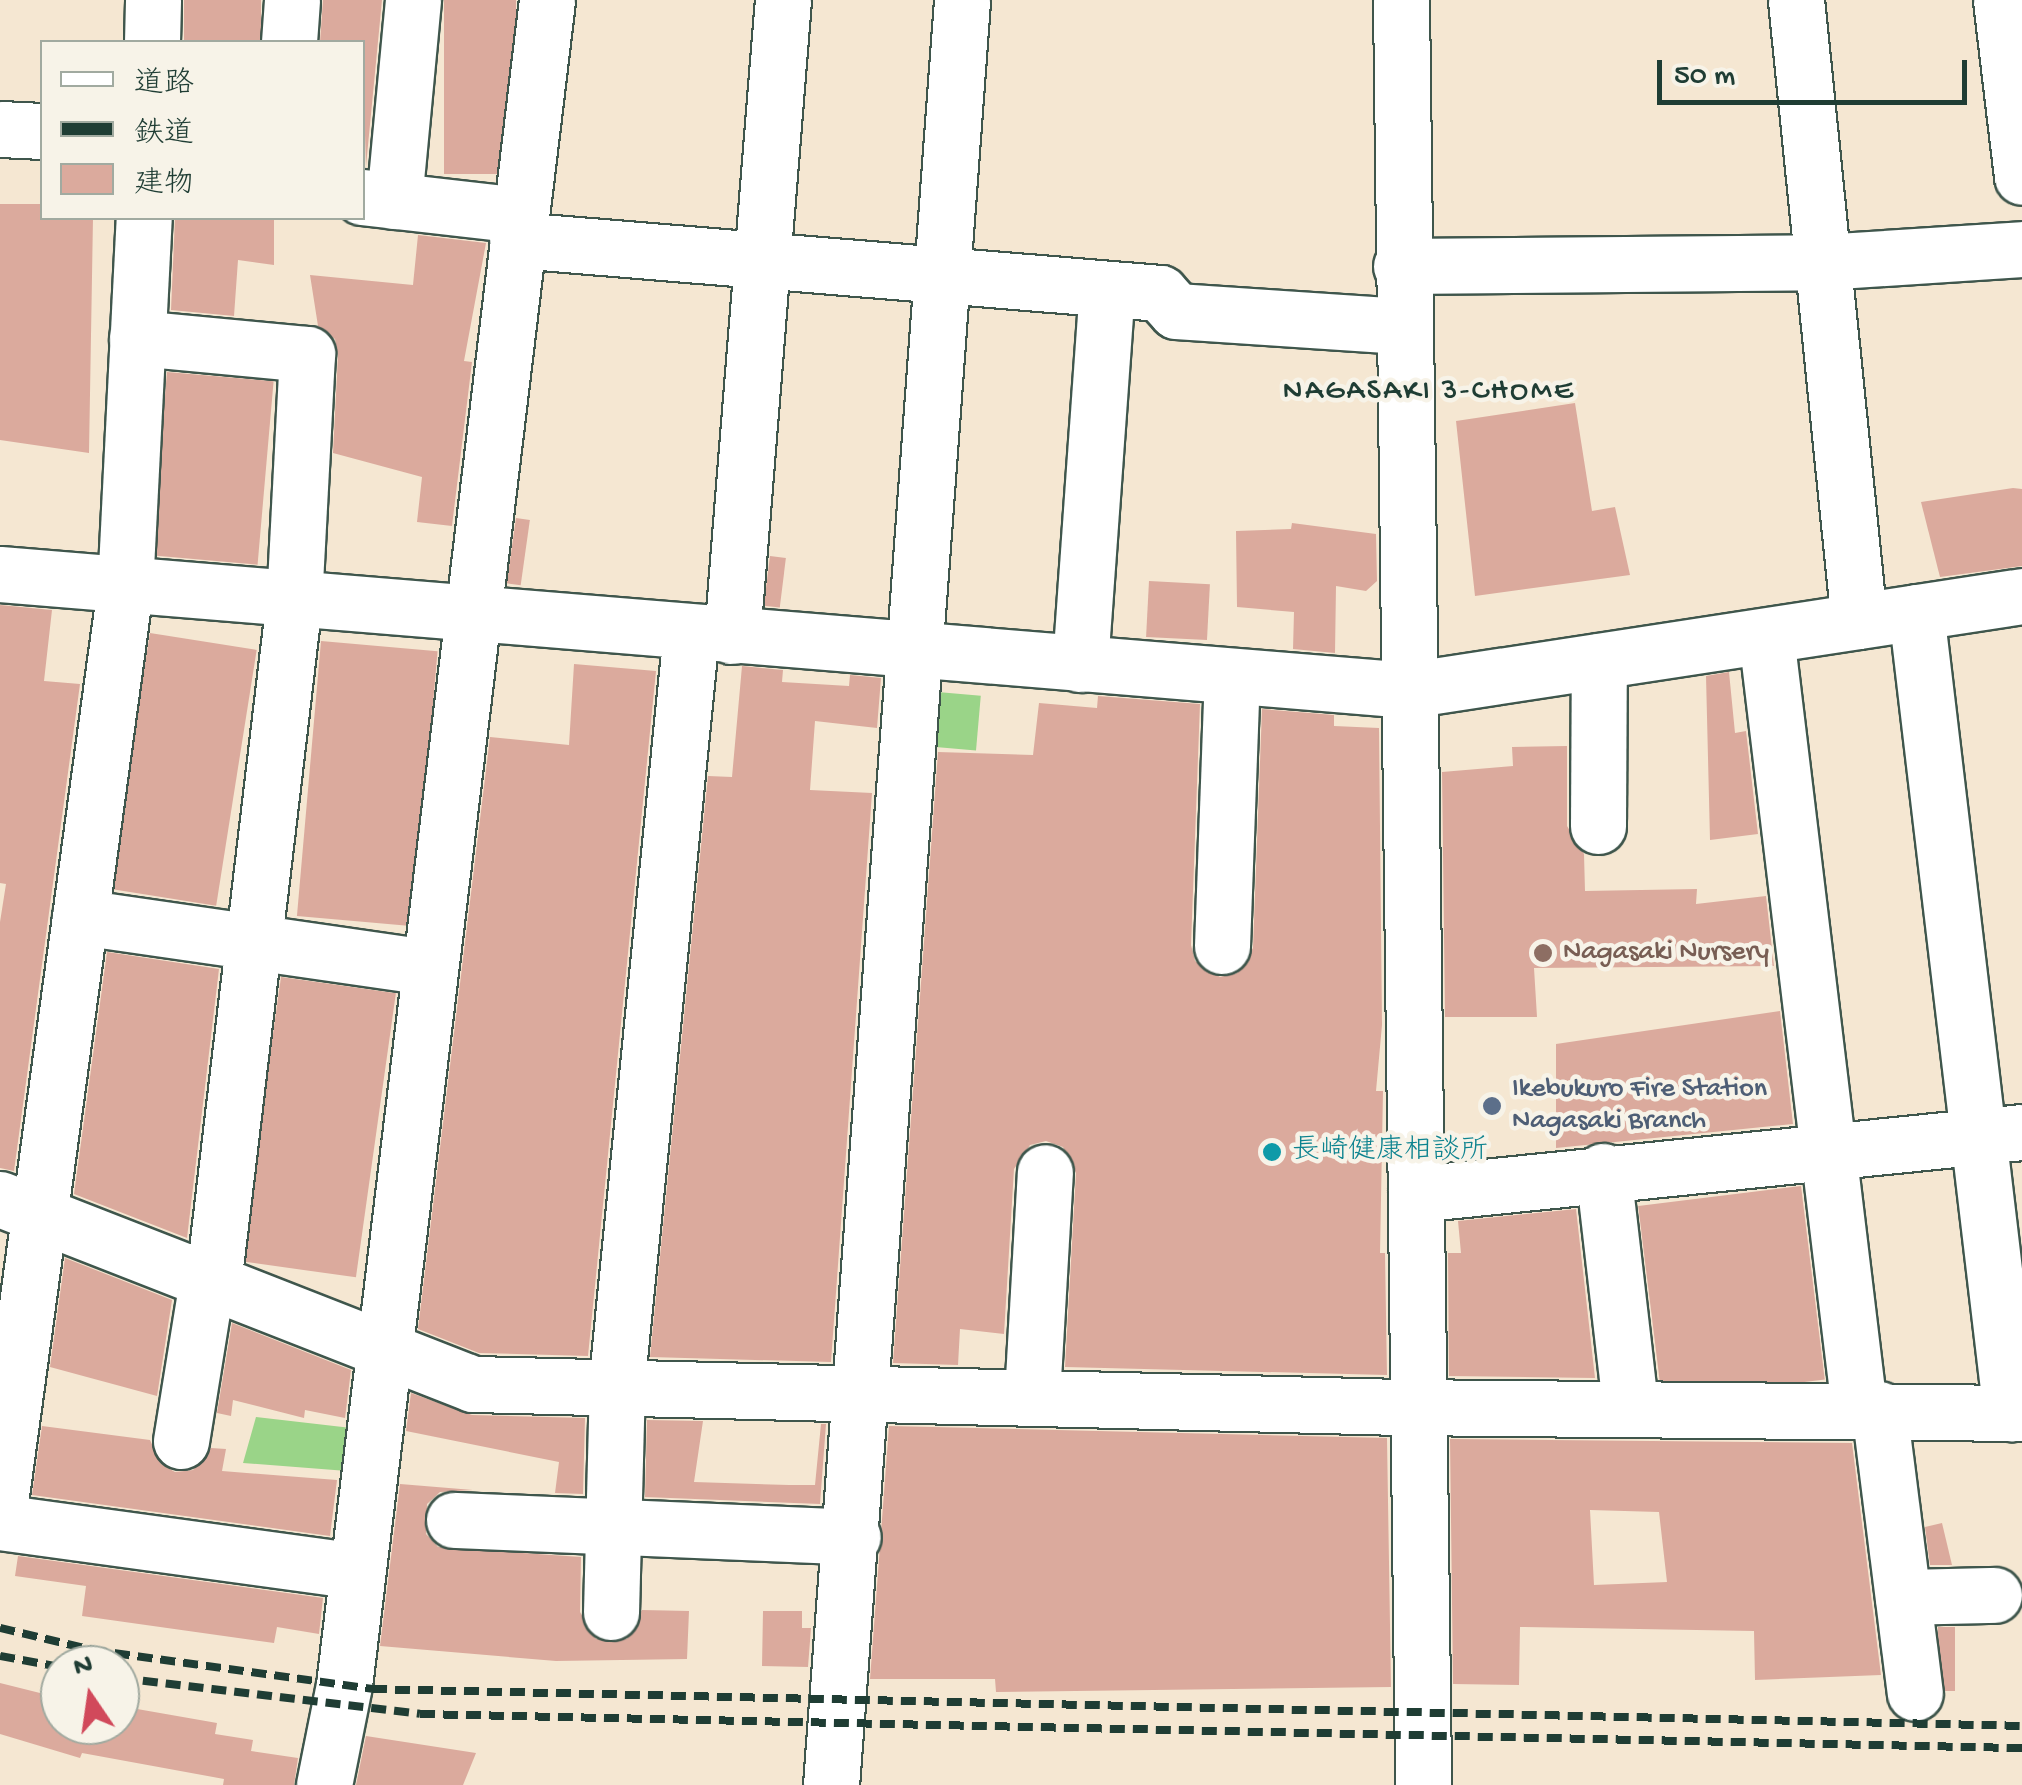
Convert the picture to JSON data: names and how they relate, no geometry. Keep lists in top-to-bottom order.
{
  "districts": ["NAGASAKI 3-CHOME"],
  "places": ["Nagasaki Nursery", "Ikebukuro Fire Station Nagasaki Branch", "長崎健康相談所"],
  "legend": ["道路", "鉄道", "建物"],
  "scale_bar": "50 m",
  "north": "top"
}
